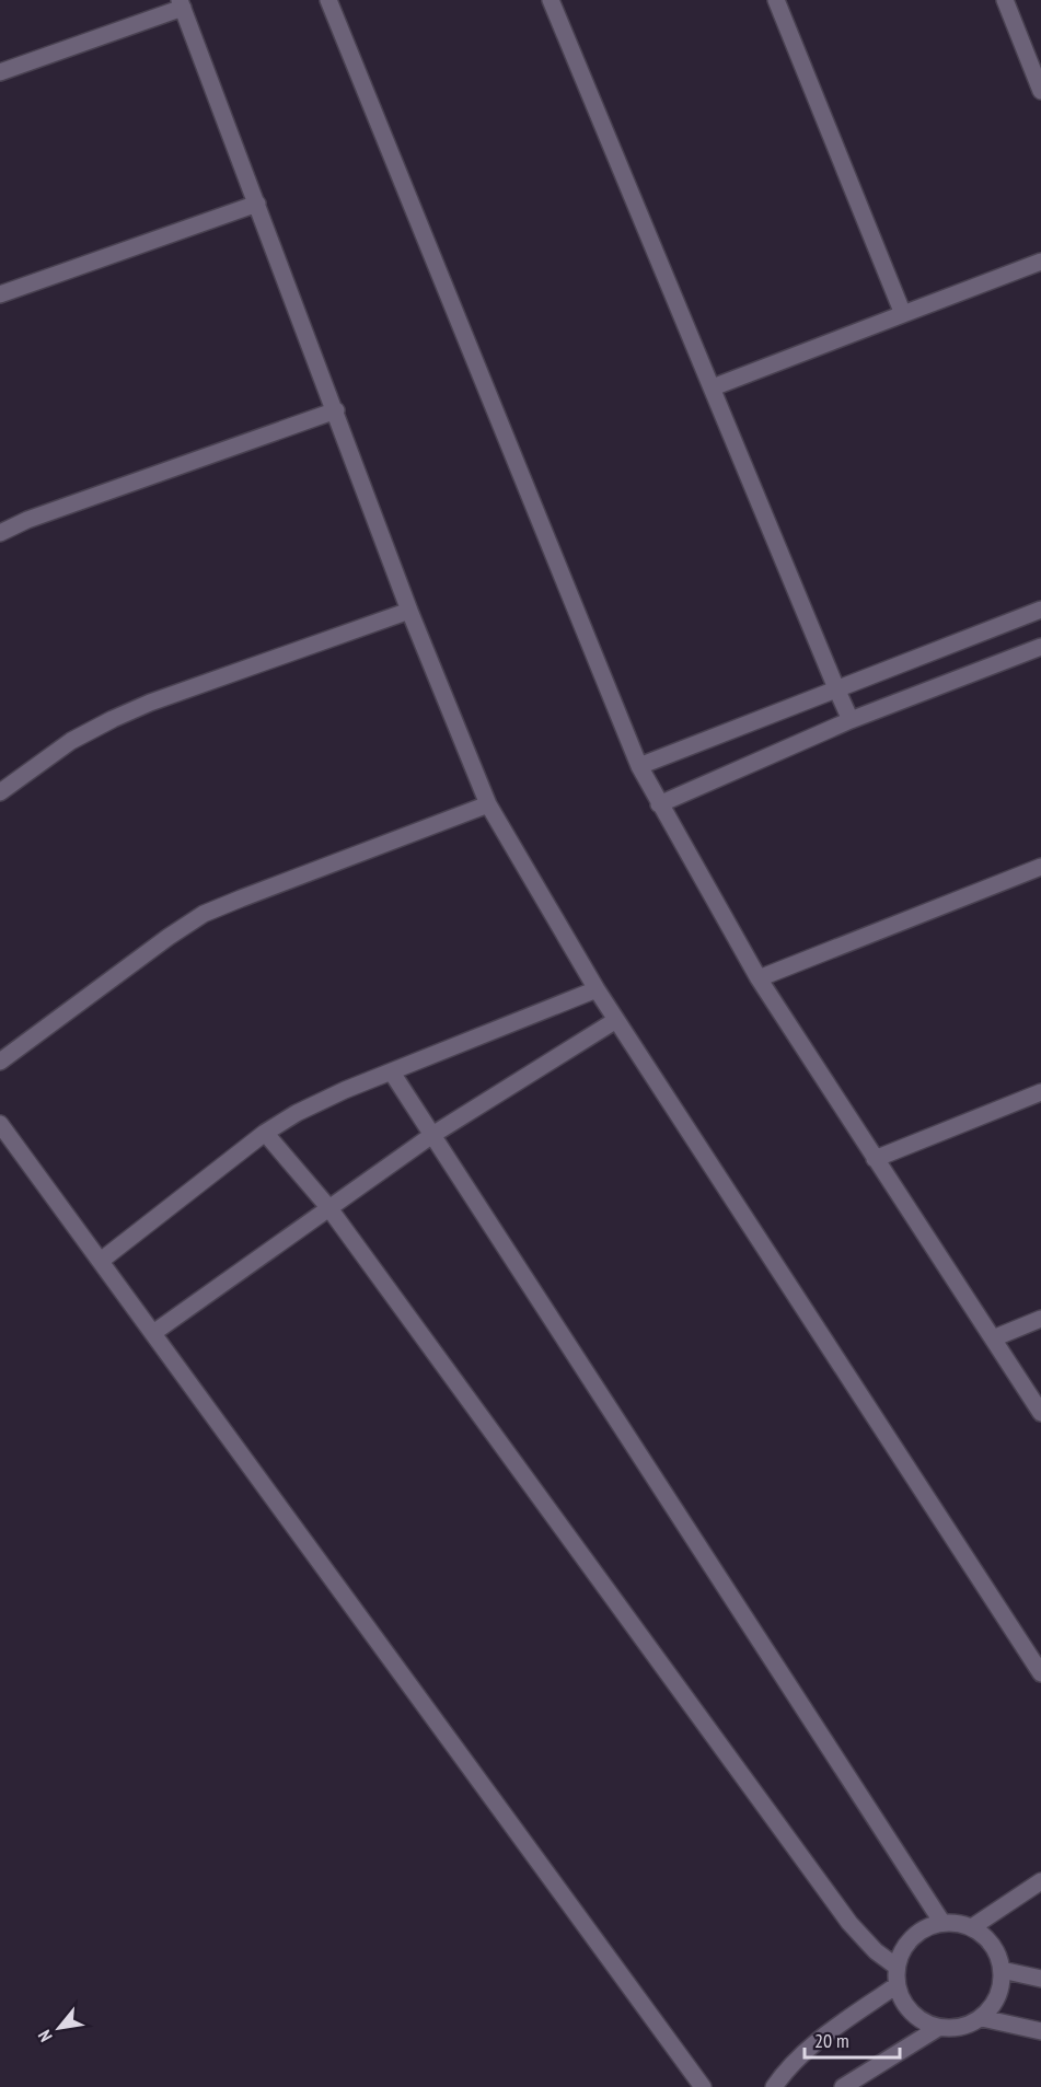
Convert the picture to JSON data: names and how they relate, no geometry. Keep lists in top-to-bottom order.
{
  "scale_bar": "20 m",
  "north": "bottom left"
}
